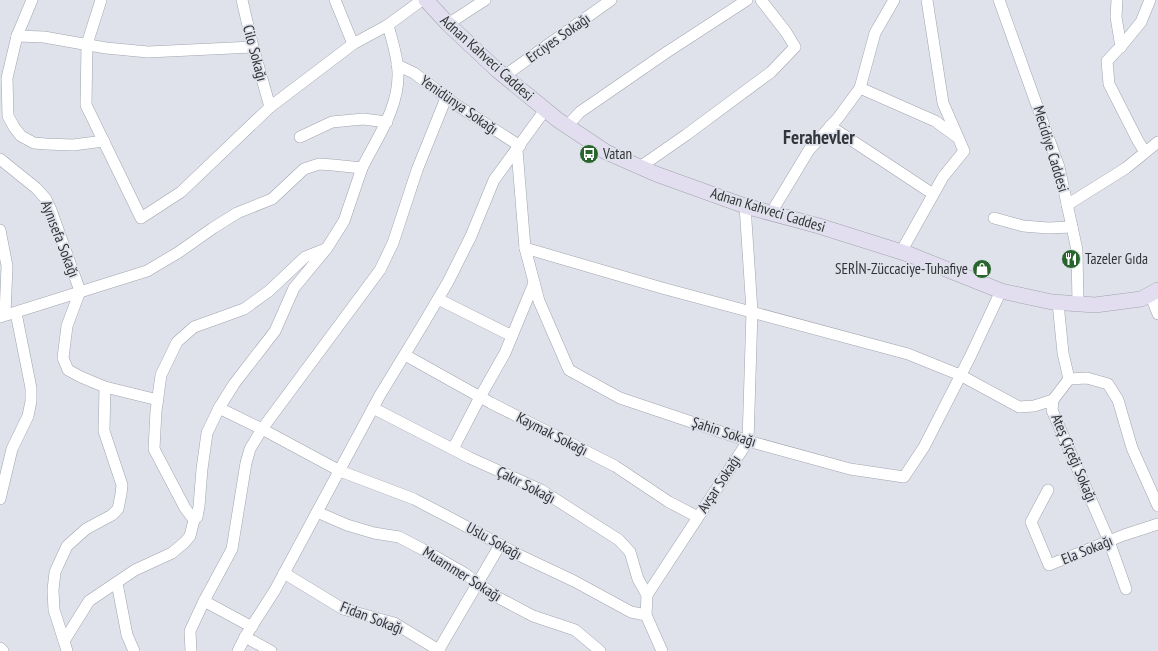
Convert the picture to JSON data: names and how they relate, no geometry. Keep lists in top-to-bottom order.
{
  "streets": {
    "main road": ["Adnan Kahveci Caddesi"],
    "street": [
      "Erciyes Sokağı",
      "Cilo Sokağı",
      "Yenidünya Sokağı",
      "Mecidiye Caddesi",
      "Aynısefa Sokağı",
      "Şahin Sokağı",
      "Kaymak Sokağı",
      "Ateş Çiçeği Sokağı",
      "Avşar Sokağı",
      "Çakır Sokağı",
      "Uslu Sokağı",
      "Ela Sokağı",
      "Muammer Sokağı",
      "Fidan Sokağı"
    ]
  },
  "crossings": [
    ["Erciyes Sokağı", "Adnan Kahveci Caddesi"],
    ["Adnan Kahveci Caddesi", "Mecidiye Caddesi"],
    ["Adnan Kahveci Caddesi", "Şahin Sokağı"],
    ["Adnan Kahveci Caddesi", "Avşar Sokağı"],
    ["Yenidünya Sokağı", "Şahin Sokağı"],
    ["Şahin Sokağı", "Avşar Sokağı"],
    ["Kaymak Sokağı", "Avşar Sokağı"],
    ["Ateş Çiçeği Sokağı", "Ela Sokağı"],
    ["Avşar Sokağı", "Çakır Sokağı"]
  ],
  "districts": ["Ferahevler"],
  "places": {
    "bus stop": ["Vatan"],
    "restaurant": ["Tazeler Gıda"],
    "shop": ["SERİN-Züccaciye-Tuhafiye"]
  }
}
